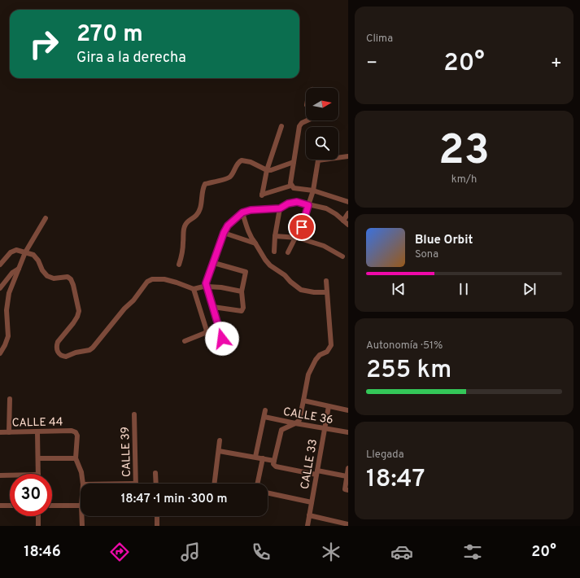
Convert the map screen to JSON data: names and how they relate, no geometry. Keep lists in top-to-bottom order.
{
  "streets": {
    "street": [
      "CALLE 36",
      "CALLE 44",
      "CALLE 39",
      "CALLE 33"
    ]
  },
  "crossings": [
    ["CALLE 36", "CALLE 33"]
  ],
  "north": "right",
  "page": {
    "tile": [
      "Clima",
      ["23", "km/h"],
      ["Autonomía · 51%", "255 km"],
      ["Llegada", "18:47"]
    ],
    "turn": ["270 m", "Gira a la derecha"],
    "heat": ["−", "20°", "+"],
    "song": ["Blue Orbit", "Sona"],
    "limit": "30",
    "trip": "18:47 · 1 min · 300 m",
    "tabs": ["18:46", "20°"]
  }
}
